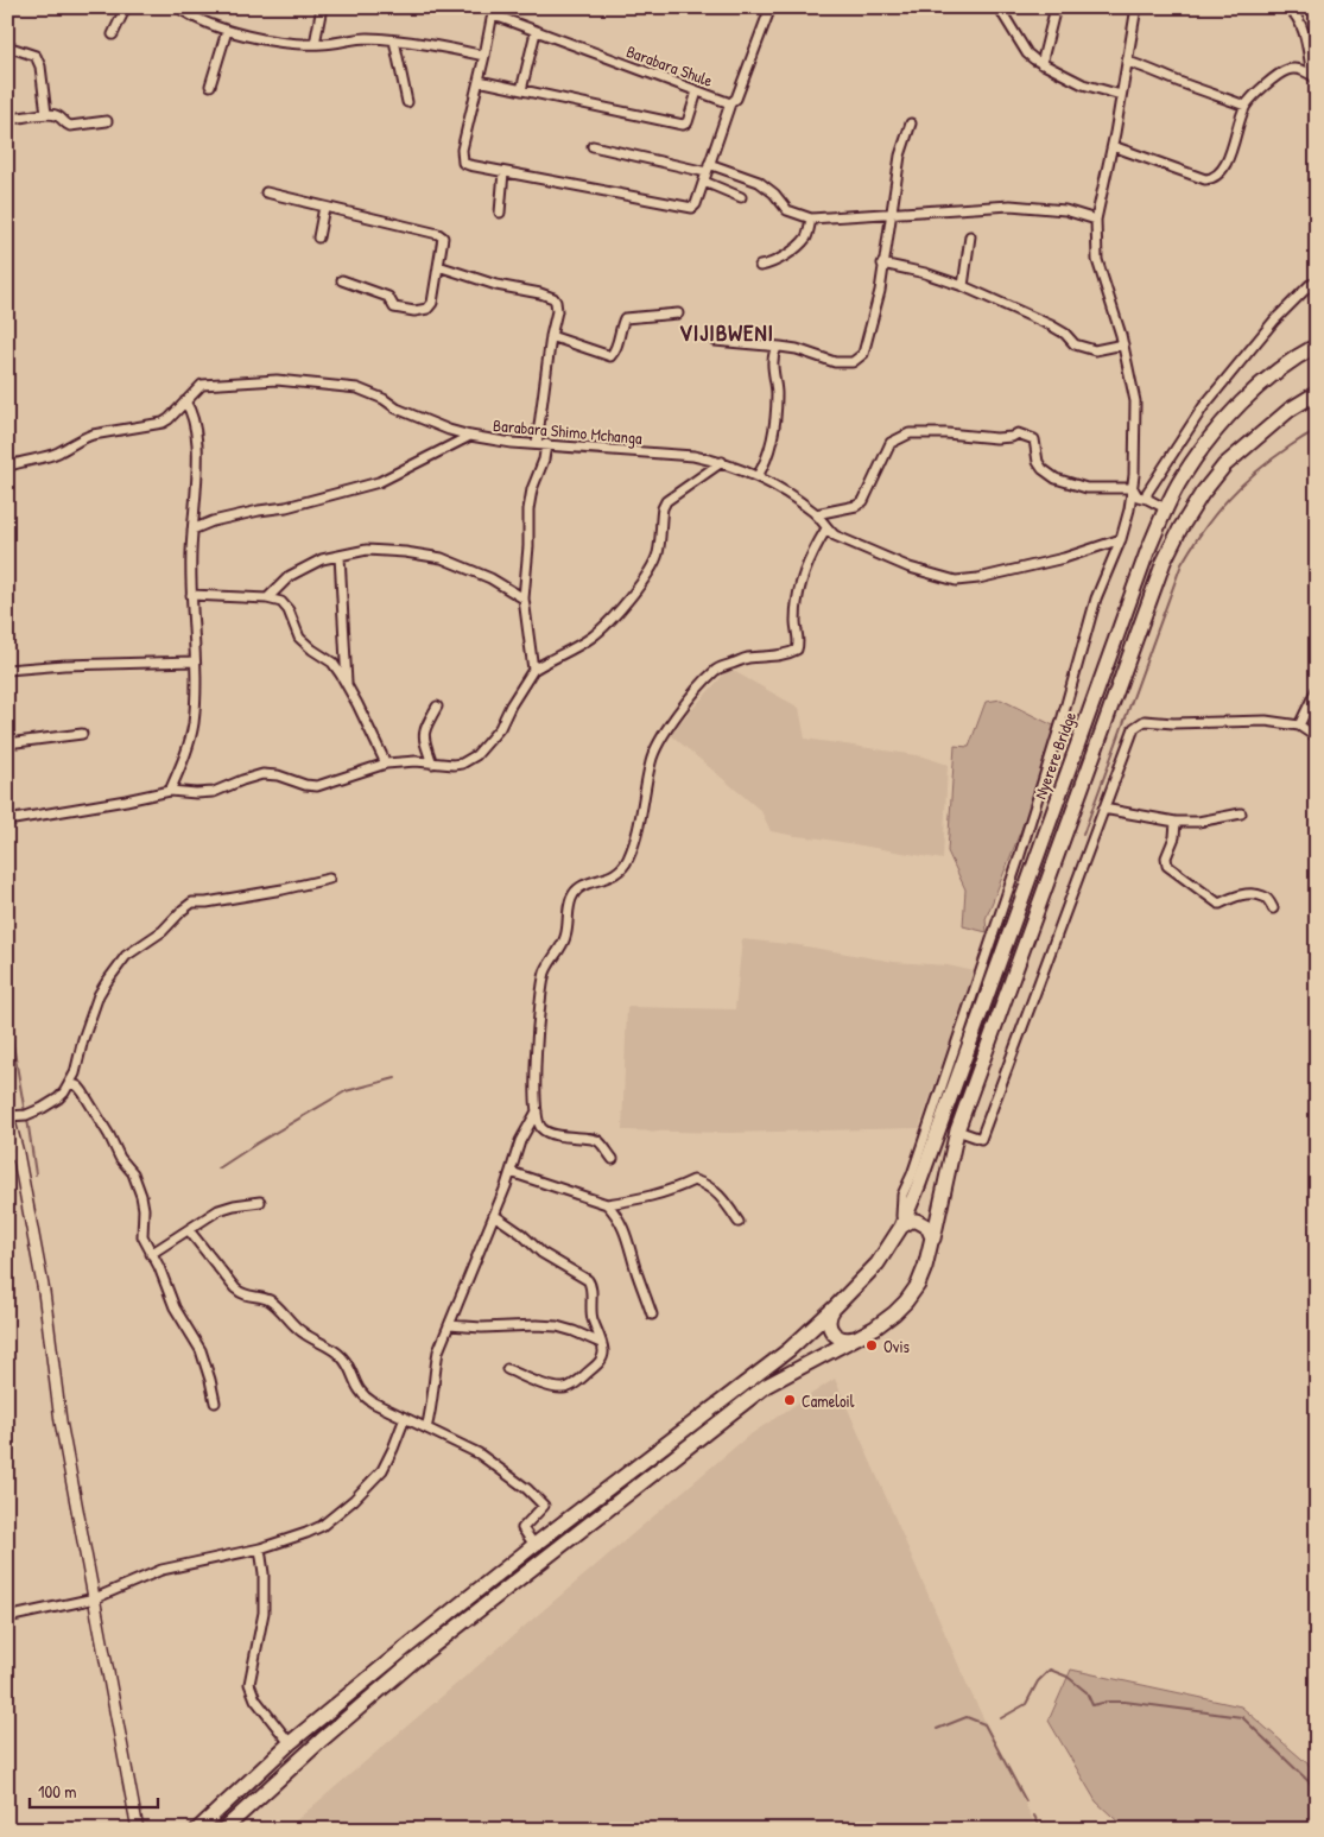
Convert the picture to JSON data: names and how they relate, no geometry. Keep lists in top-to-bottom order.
{
  "streets": {
    "main road": ["Nyerere Bridge"],
    "street": ["Barabara Shule", "Barabara Shimo Mchanga"]
  },
  "districts": ["VIJIBWENI"],
  "places": ["Ovis", "Cameloil"],
  "scale_bar": "100 m"
}
